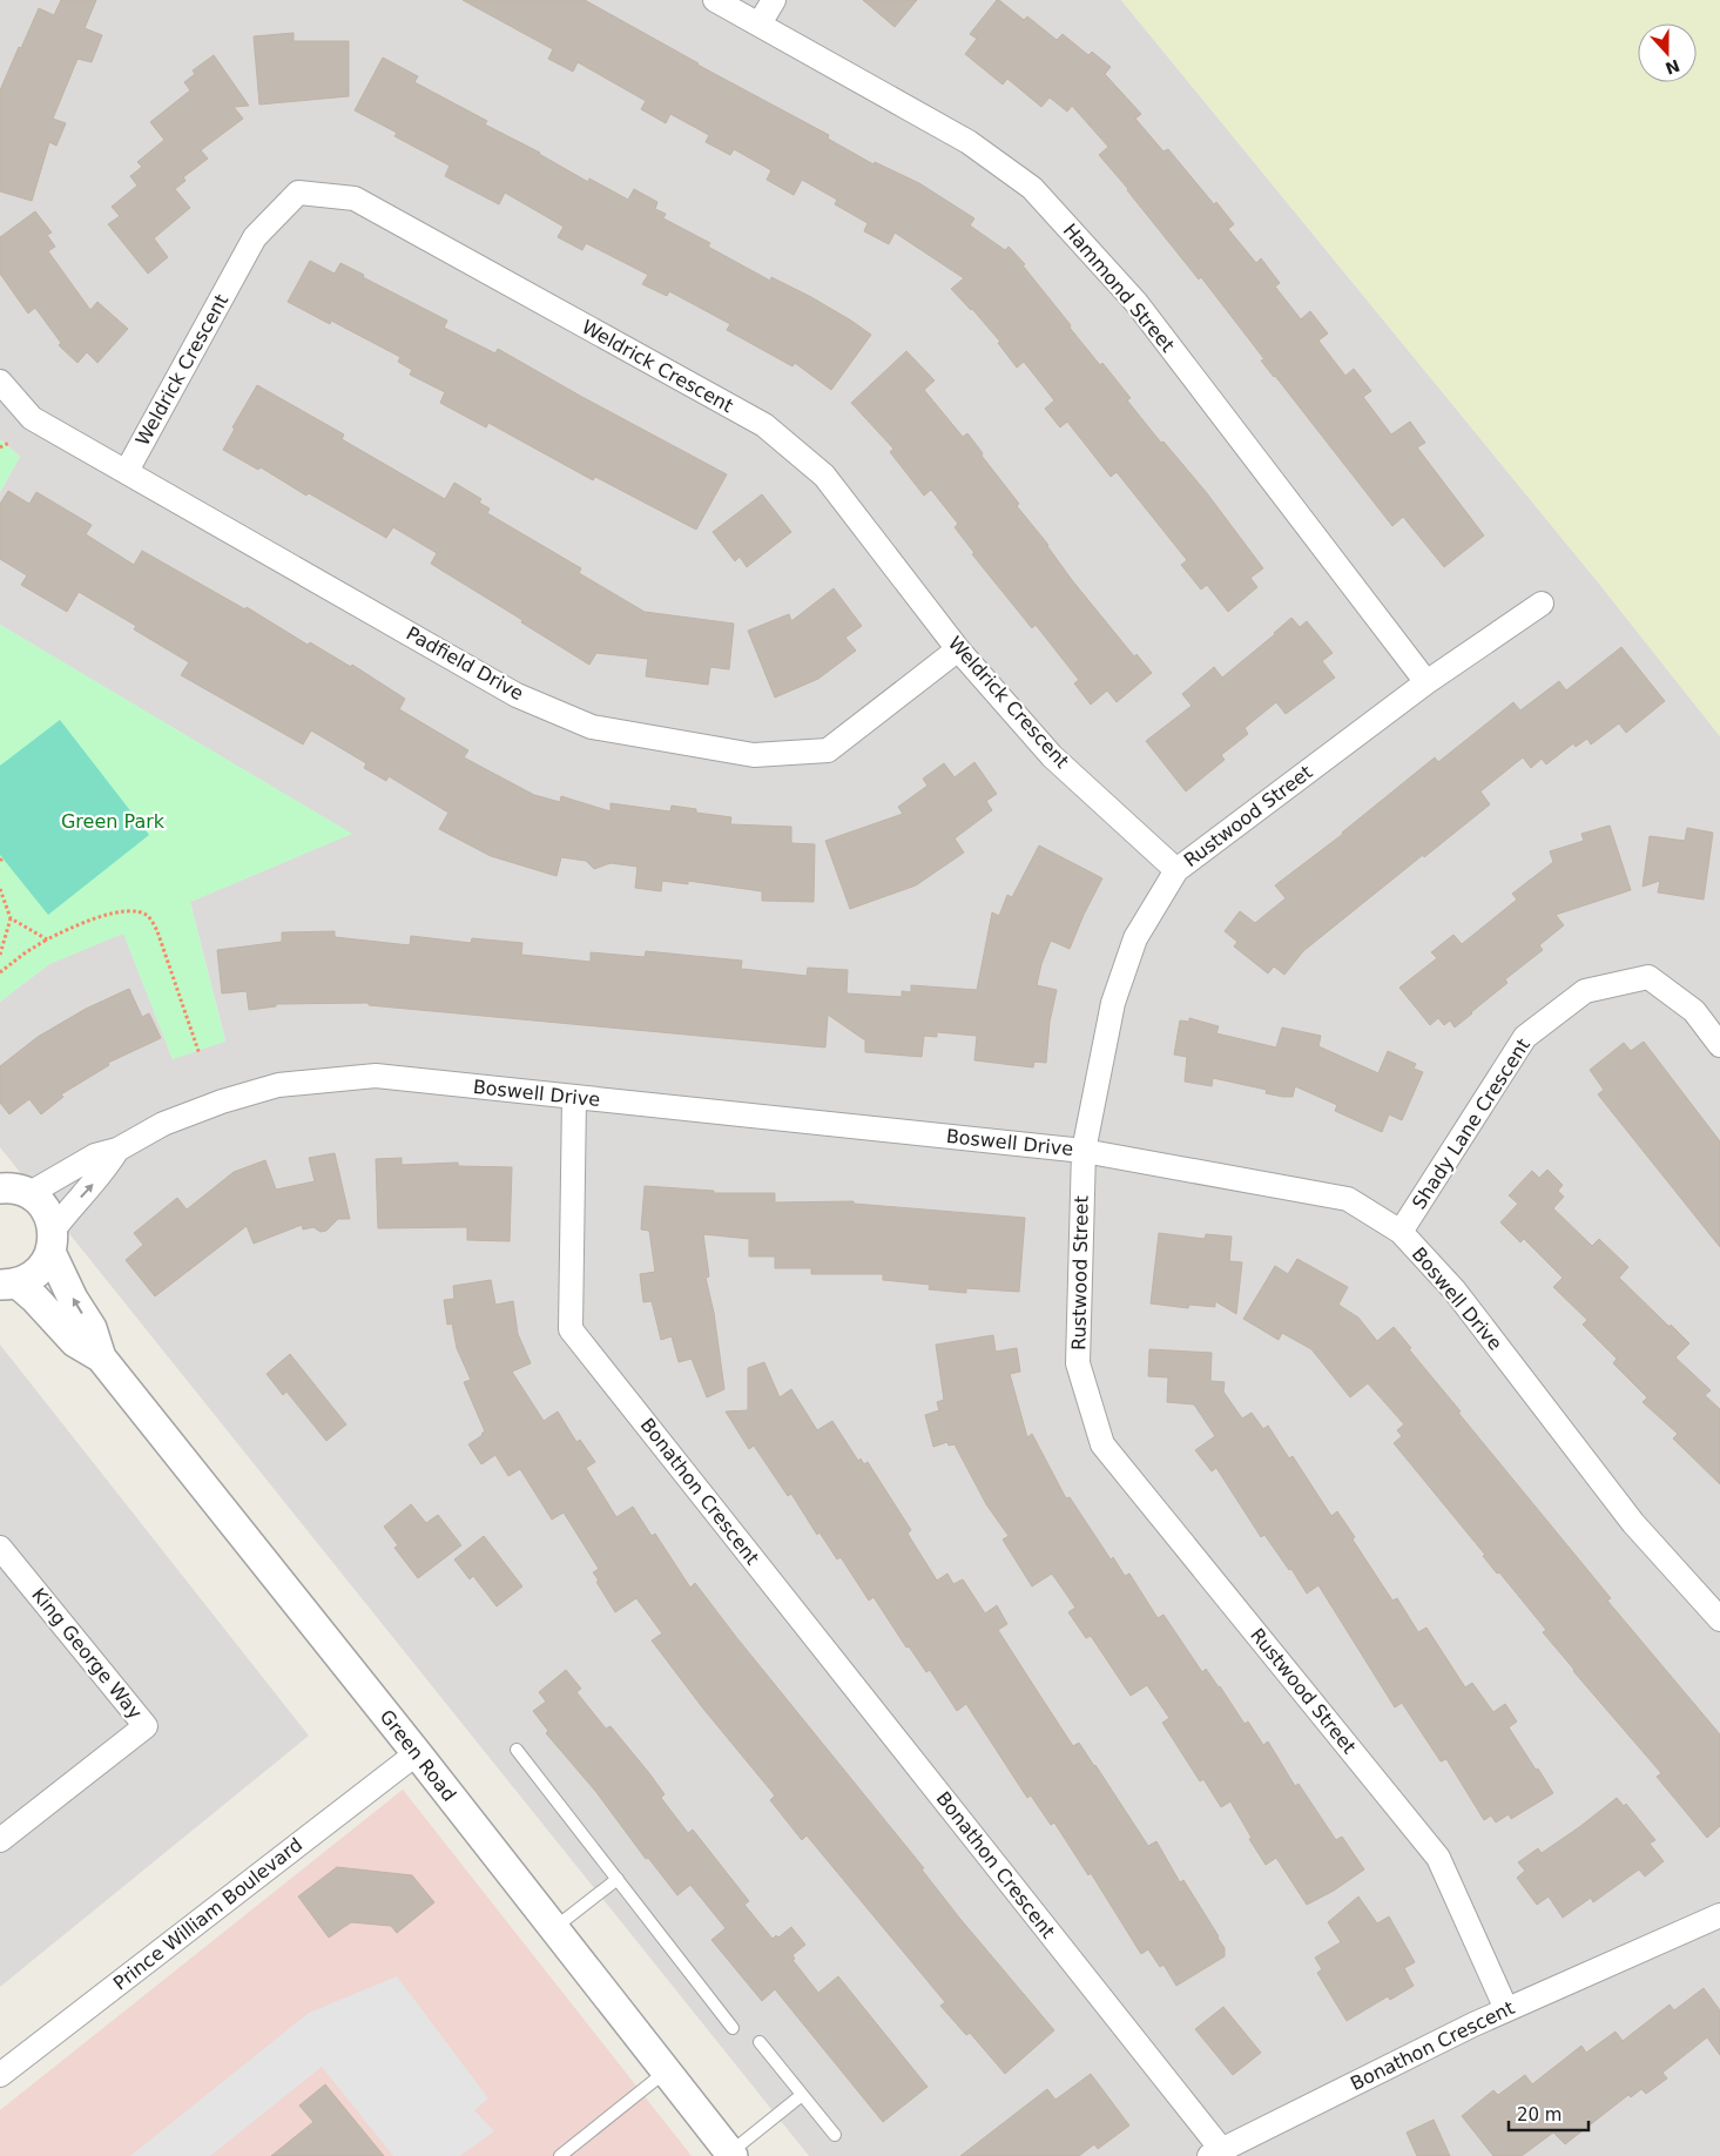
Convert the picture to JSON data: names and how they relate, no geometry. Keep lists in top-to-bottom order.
{
  "streets": {
    "street": [
      "Hammond Street",
      "Weldrick Crescent",
      "Padfield Drive",
      "Rustwood Street",
      "Boswell Drive",
      "Shady Lane Crescent",
      "Bonathon Crescent",
      "King George Way",
      "Green Road",
      "Prince William Boulevard"
    ]
  },
  "crossings": [
    ["Hammond Street", "Rustwood Street"],
    ["Weldrick Crescent", "Padfield Drive"],
    ["Weldrick Crescent", "Rustwood Street"],
    ["Rustwood Street", "Boswell Drive"],
    ["Rustwood Street", "Bonathon Crescent"],
    ["Boswell Drive", "Shady Lane Crescent"],
    ["Boswell Drive", "Bonathon Crescent"],
    ["Boswell Drive", "Green Road"],
    ["Green Road", "Prince William Boulevard"]
  ],
  "parks": ["Green Park"],
  "scale_bar": "20 m",
  "north": "bottom"
}
